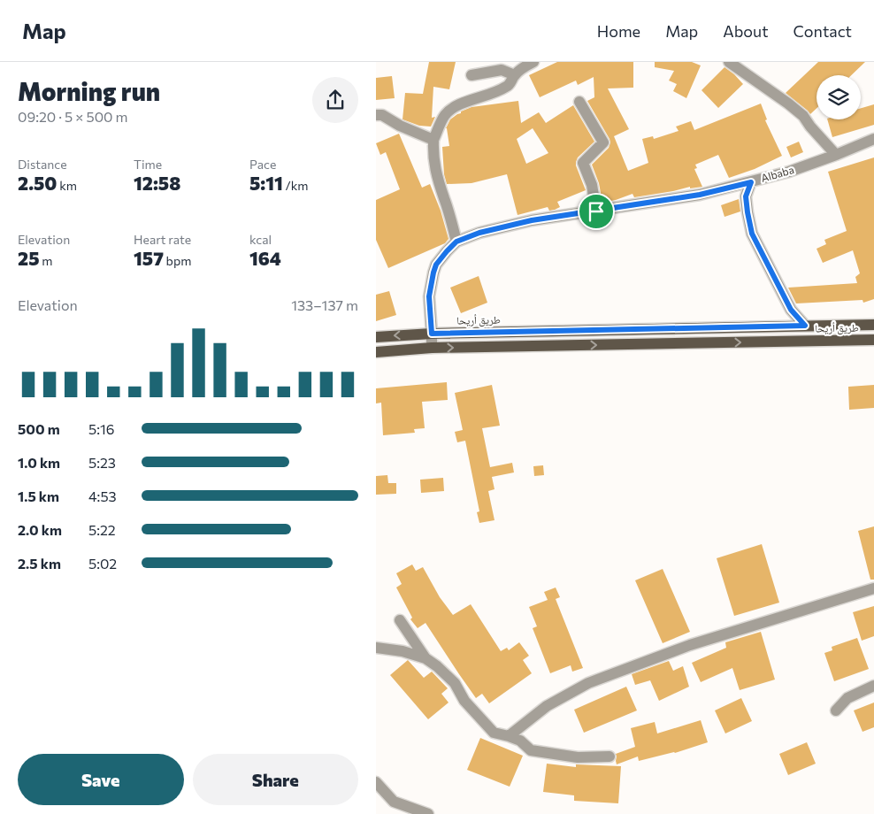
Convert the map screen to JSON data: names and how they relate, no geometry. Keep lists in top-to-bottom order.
{
  "streets": {
    "main road": ["طريق أريحا"],
    "street": ["Albaba"]
  },
  "crossings": [
    ["Albaba", "طريق أريحا"]
  ],
  "page": {
    "header": "Map",
    "nav": [
      "Home",
      "Map",
      "About",
      "Contact"
    ],
    "heading": ["Morning run", "09:20 · 5 × 500 m"],
    "stats": [
      ["Distance", "2.50 km"],
      ["Time", "12:58"],
      ["Pace", "5:11 /km"],
      ["Elevation", "25 m"],
      ["Heart rate", "157 bpm"],
      ["kcal", "164"]
    ],
    "chart": ["Elevation", "133–137 m"],
    "list": [
      {
        "name": "500 m",
        "note": "5:16"
      },
      {
        "name": "1.0 km",
        "note": "5:23"
      },
      {
        "name": "1.5 km",
        "note": "4:53"
      },
      {
        "name": "2.0 km",
        "note": "5:22"
      },
      {
        "name": "2.5 km",
        "note": "5:02"
      }
    ],
    "buttons": ["Save", "Share"]
  }
}
